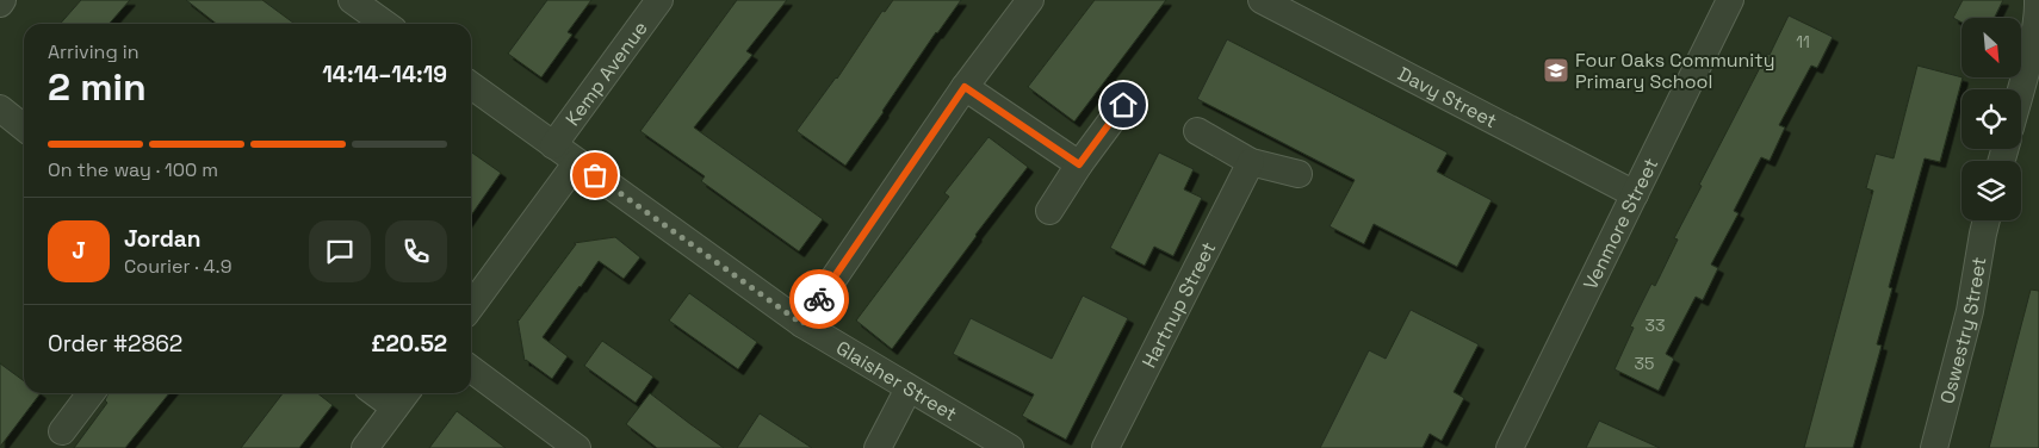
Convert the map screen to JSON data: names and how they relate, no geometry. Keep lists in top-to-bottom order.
{
  "streets": {
    "street": [
      "Kemp Avenue",
      "Davy Street",
      "Venmore Street",
      "Hartnup Street",
      "Oswestry Street",
      "Glaisher Street"
    ]
  },
  "crossings": [
    ["Kemp Avenue", "Glaisher Street"],
    ["Davy Street", "Venmore Street"]
  ],
  "places": {
    "school or university": ["Four Oaks Community Primary School"]
  },
  "house_numbers": ["11", "33", "35"],
  "north": "bottom right",
  "page": {
    "heading": ["2 min", "Arriving in", "14:14–14:19"],
    "panel": [
      "Jordan",
      "Courier · 4.9",
      "Order #2862",
      "£20.52"
    ],
    "bar": "On the way · 100 m",
    "round": "J"
  }
}
